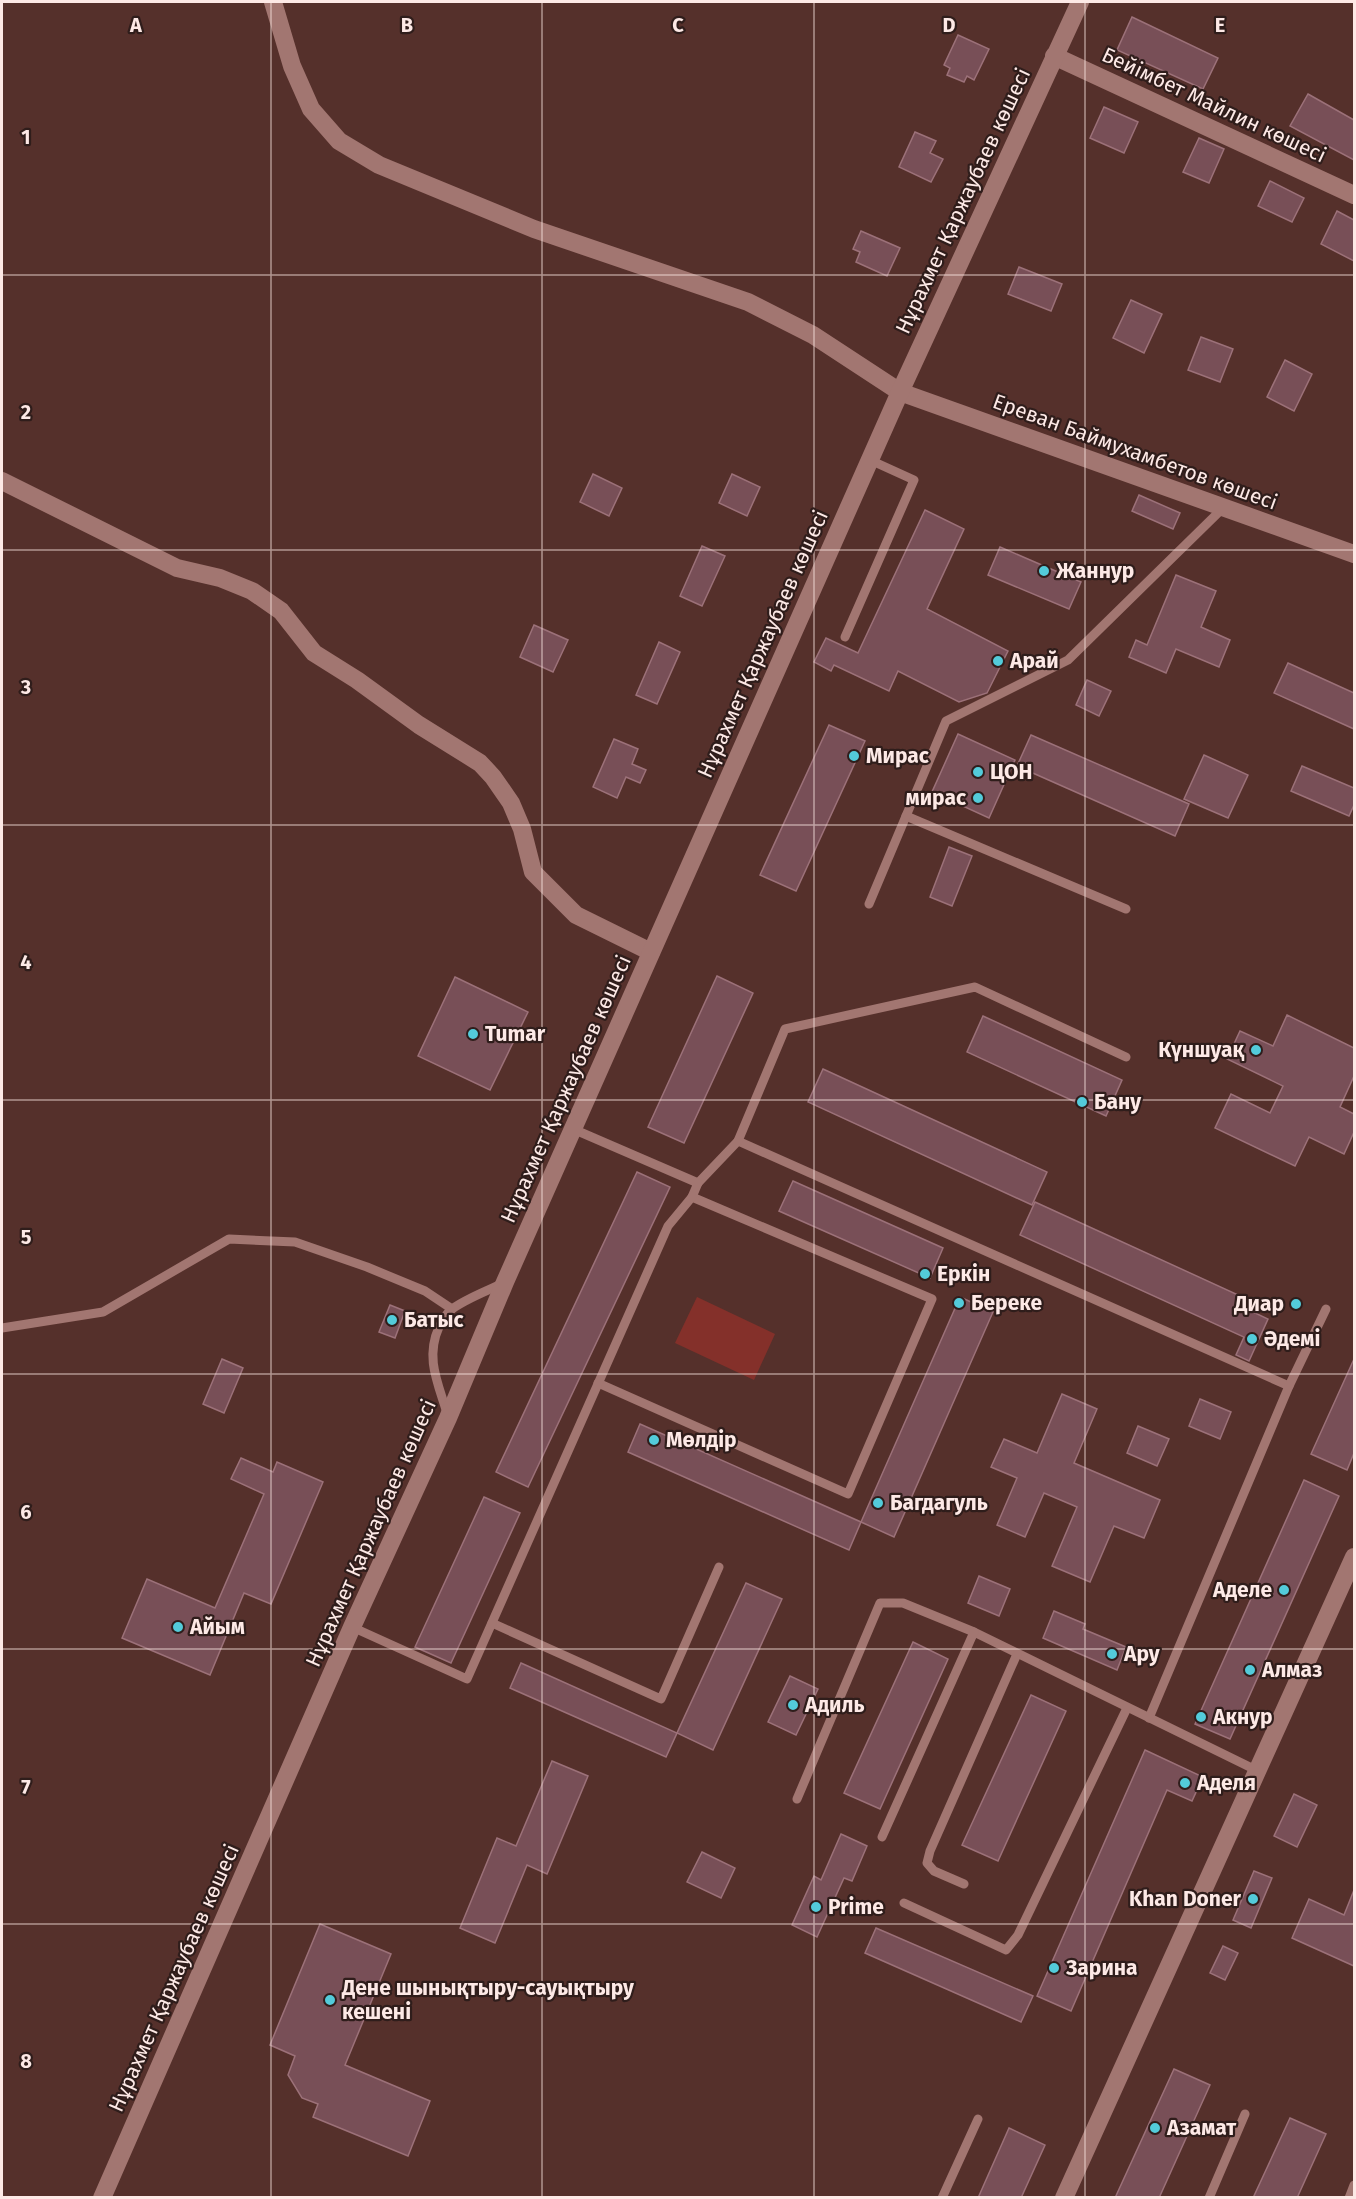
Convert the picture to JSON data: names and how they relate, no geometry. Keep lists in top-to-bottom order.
{
  "streets": {
    "street": ["Бейімбет Майлин көшесі", "Нұрахмет Қаржаубаев көшесі", "Ереван Баймухамбетов көшесі"]
  },
  "crossings": [
    ["Бейімбет Майлин көшесі", "Нұрахмет Қаржаубаев көшесі"],
    ["Нұрахмет Қаржаубаев көшесі", "Ереван Баймухамбетов көшесі"]
  ],
  "places": [
    "Жаннур",
    "Арай",
    "Мирас",
    "ЦОН",
    "мирас",
    "Tumar",
    "Күншуақ",
    "Бану",
    "Еркін",
    "Береке",
    "Диар",
    "Батыс",
    "Әдемі",
    "Мөлдір",
    "Багдагуль",
    "Аделе",
    "Айым",
    "Ару",
    "Алмаз",
    "Адиль",
    "Акнур",
    "Аделя",
    "Khan Doner",
    "Prime",
    "Зарина",
    "Дене шынықтыру-сауықтыру кешені",
    "Азамат"
  ],
  "grid": {
    "columns": [
      "A",
      "B",
      "C",
      "D",
      "E"
    ],
    "rows": [
      "1",
      "2",
      "3",
      "4",
      "5",
      "6",
      "7",
      "8"
    ]
  }
}
